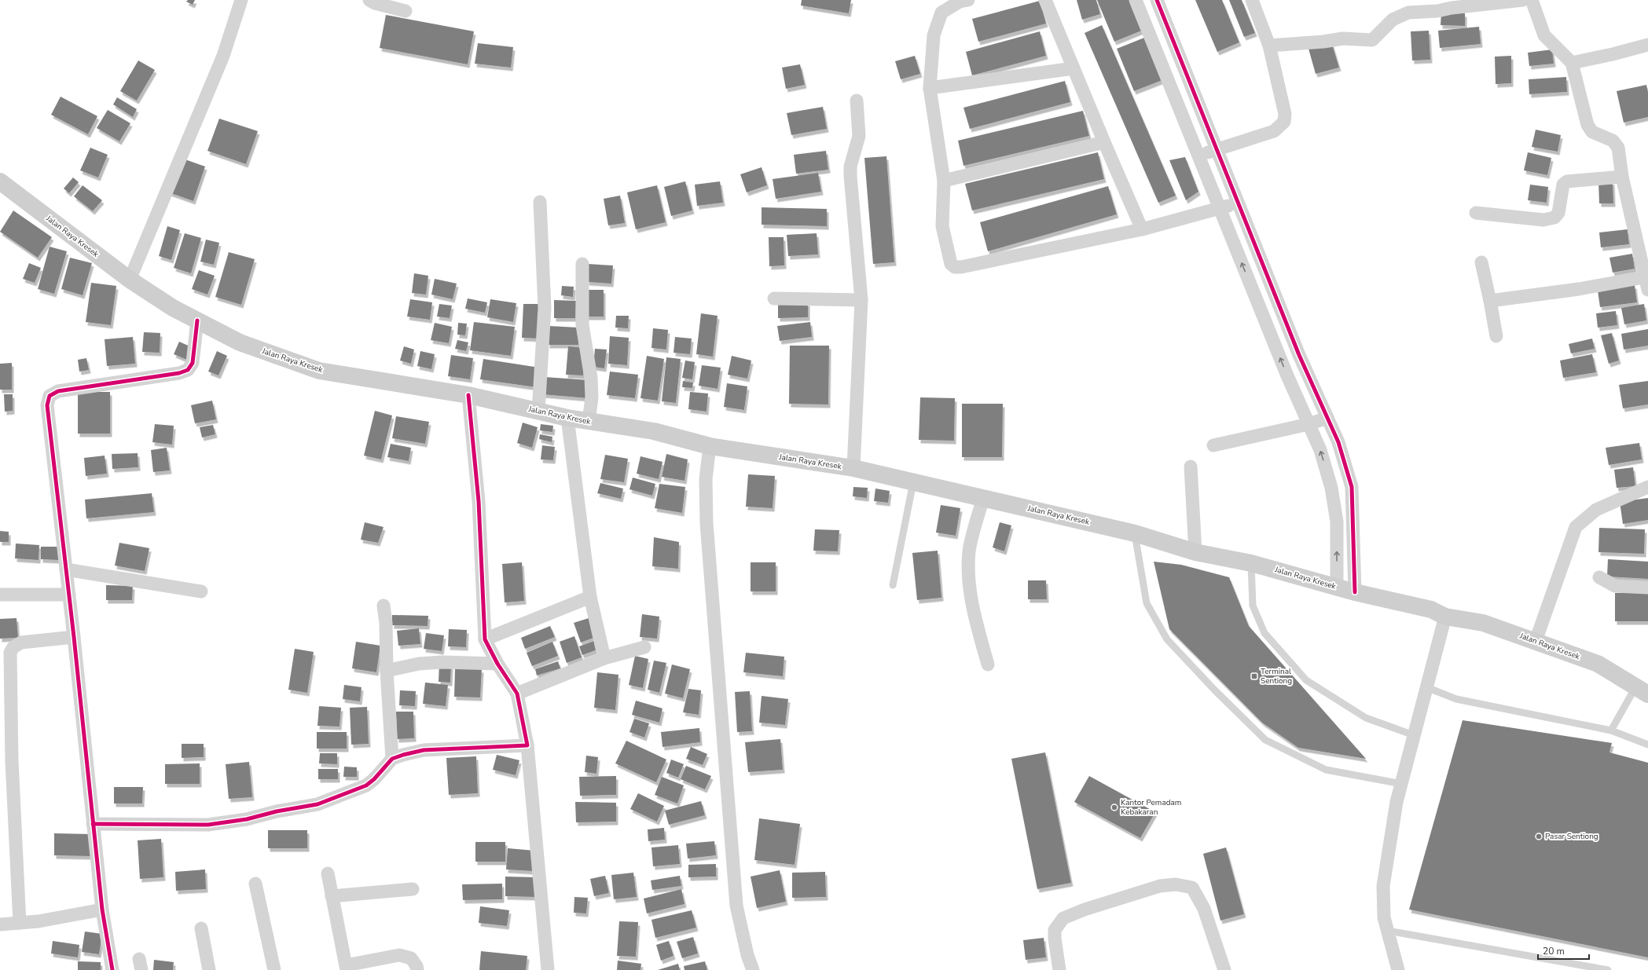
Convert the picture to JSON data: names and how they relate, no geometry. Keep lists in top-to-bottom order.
{
  "streets": {
    "main road": ["Jalan Raya Kresek"]
  },
  "places": {
    "transit": ["Terminal Sentiong"],
    "other": ["Kantor Pemadam Kebakaran", "Pasar Sentiong"]
  },
  "scale_bar": "20 m"
}
